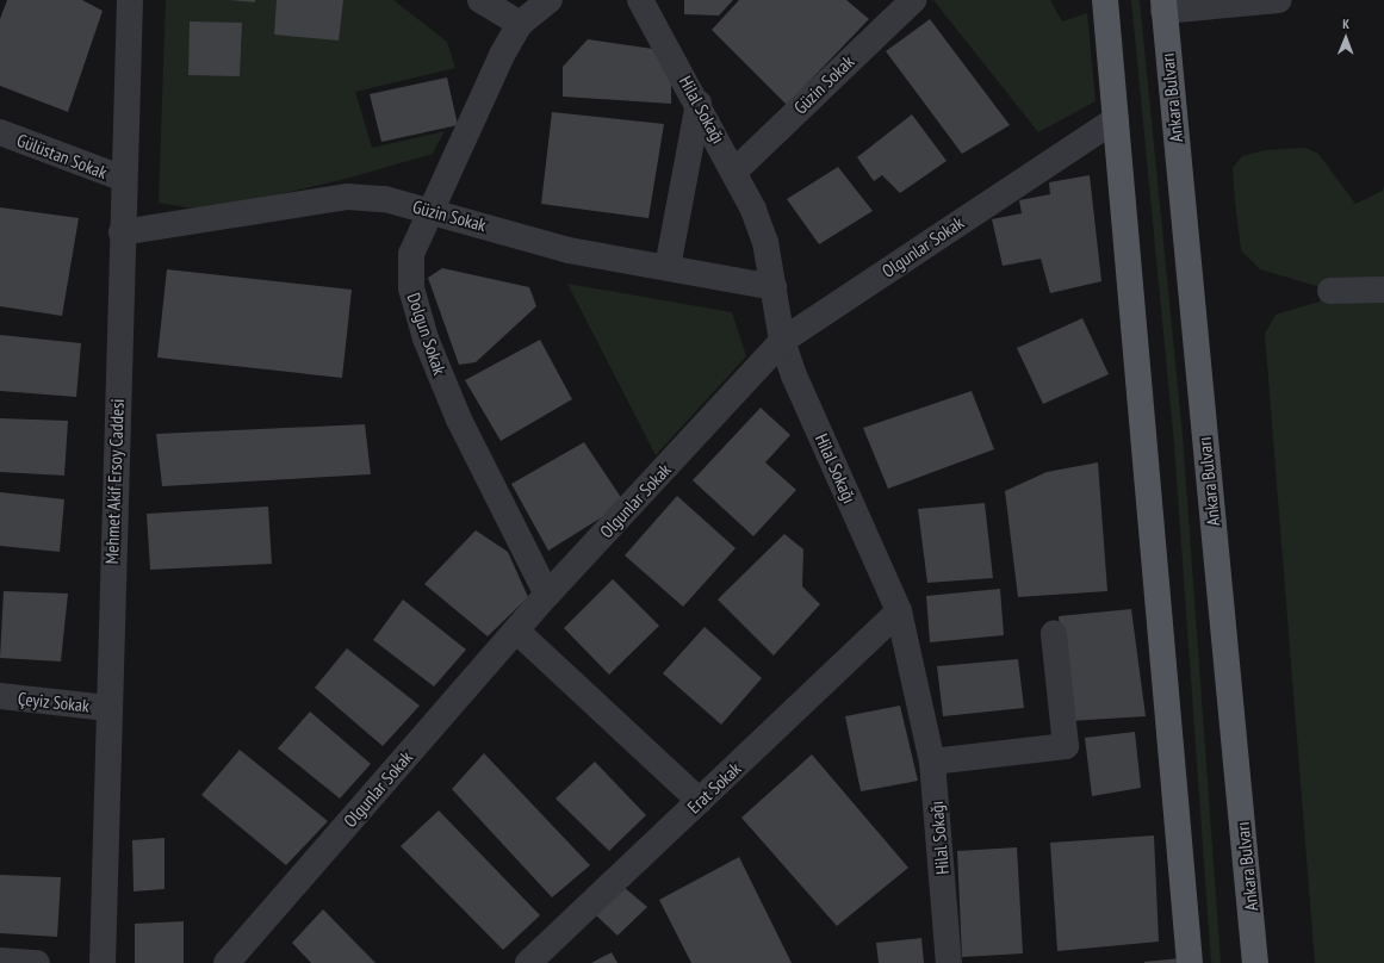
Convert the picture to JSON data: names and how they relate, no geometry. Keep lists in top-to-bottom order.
{
  "streets": {
    "main road": ["Ankara Bulvarı"],
    "street": [
      "Güzin Sokak",
      "Hilal Sokağı",
      "Gülüstan Sokak",
      "Olgunlar Sokak",
      "Dolgun Sokak",
      "Mehmet Akif Ersoy Caddesi",
      "Çeyiz Sokak",
      "Erat Sokak"
    ]
  },
  "crossings": [
    ["Güzin Sokak", "Hilal Sokağı"],
    ["Güzin Sokak", "Dolgun Sokak"],
    ["Güzin Sokak", "Mehmet Akif Ersoy Caddesi"],
    ["Hilal Sokağı", "Olgunlar Sokak"],
    ["Hilal Sokağı", "Erat Sokak"],
    ["Gülüstan Sokak", "Mehmet Akif Ersoy Caddesi"],
    ["Olgunlar Sokak", "Dolgun Sokak"],
    ["Mehmet Akif Ersoy Caddesi", "Çeyiz Sokak"]
  ],
  "north": "top"
}
